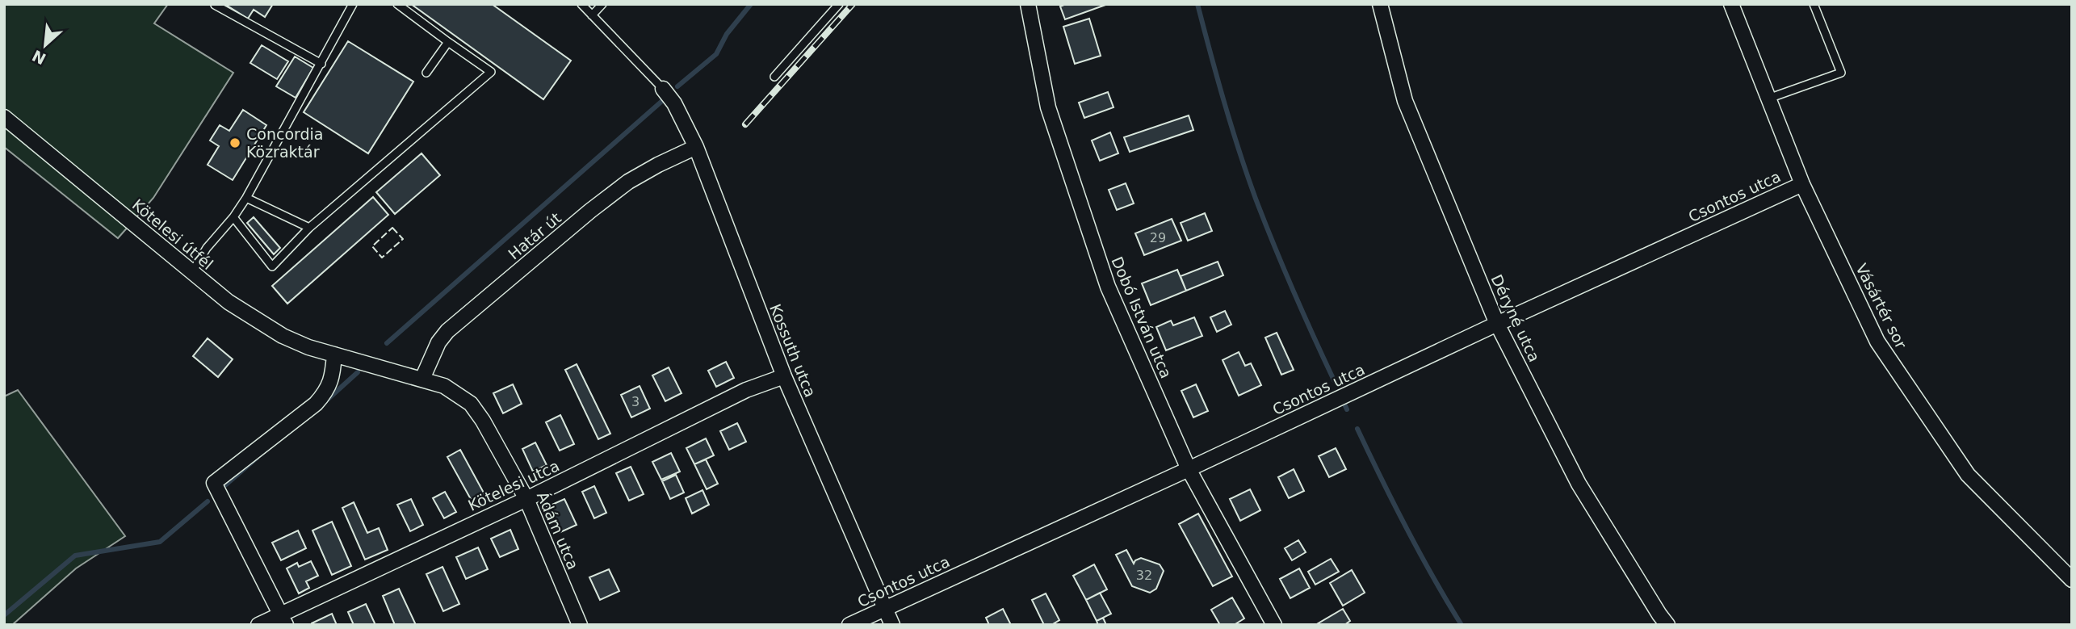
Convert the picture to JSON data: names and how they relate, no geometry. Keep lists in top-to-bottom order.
{
  "streets": {
    "street": [
      "Csontos utca",
      "Kötelesi útfél",
      "Határ út",
      "Vásártér sor",
      "Dobó István utca",
      "Déryné utca",
      "Kossuth utca",
      "Kötelesi utca",
      "Ádám utca"
    ]
  },
  "crossings": [
    ["Csontos utca", "Vásártér sor"],
    ["Csontos utca", "Dobó István utca"],
    ["Csontos utca", "Déryné utca"],
    ["Csontos utca", "Kossuth utca"],
    ["Kötelesi útfél", "Ádám utca"],
    ["Határ út", "Kossuth utca"],
    ["Határ út", "Ádám utca"],
    ["Kossuth utca", "Kötelesi utca"],
    ["Kötelesi utca", "Ádám utca"]
  ],
  "places": ["Concordia Közraktár"],
  "house_numbers": ["29", "3", "32"],
  "north": "bottom left"
}
